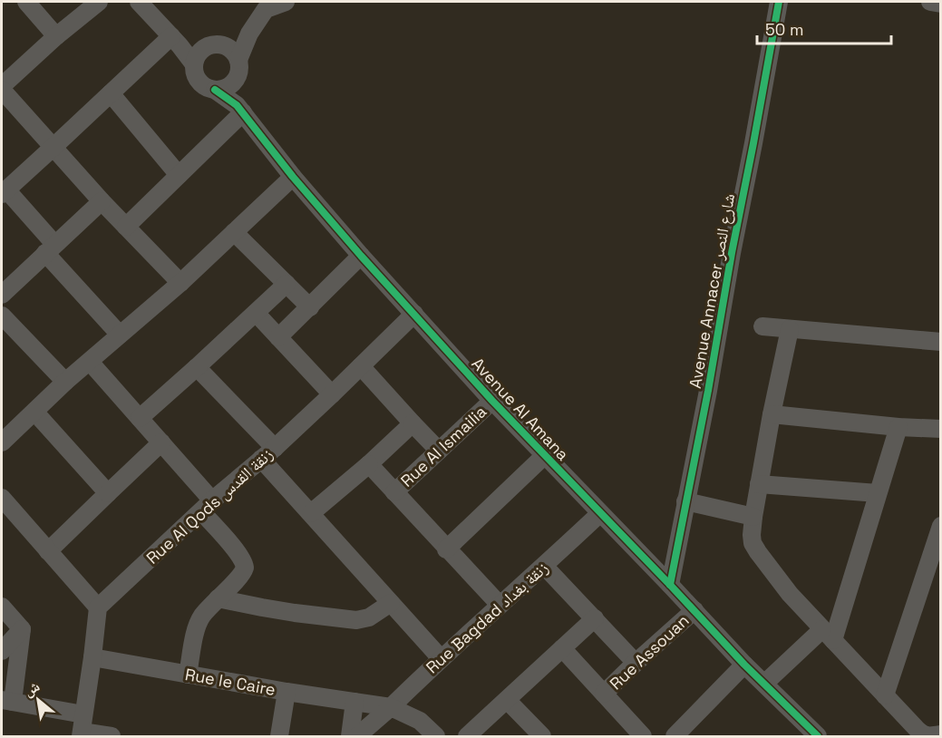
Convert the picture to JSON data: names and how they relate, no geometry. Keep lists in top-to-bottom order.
{
  "streets": {
    "street": [
      "Avenue Annacer شارع النصر",
      "Avenue Al Amana",
      "Rue Al Ismailia",
      "Rue Al Qods زنقة القدس",
      "Rue Bagdad زنقة بغداد",
      "Rue Assouan",
      "Rue le Caire"
    ]
  },
  "crossings": [
    ["Avenue Annacer شارع النصر", "Avenue Al Amana"],
    ["Avenue Al Amana", "Rue Al Ismailia"],
    ["Avenue Al Amana", "Rue Al Qods زنقة القدس"],
    ["Avenue Al Amana", "Rue Bagdad زنقة بغداد"],
    ["Avenue Al Amana", "Rue Assouan"]
  ],
  "scale_bar": "50 m",
  "north": "top left"
}
